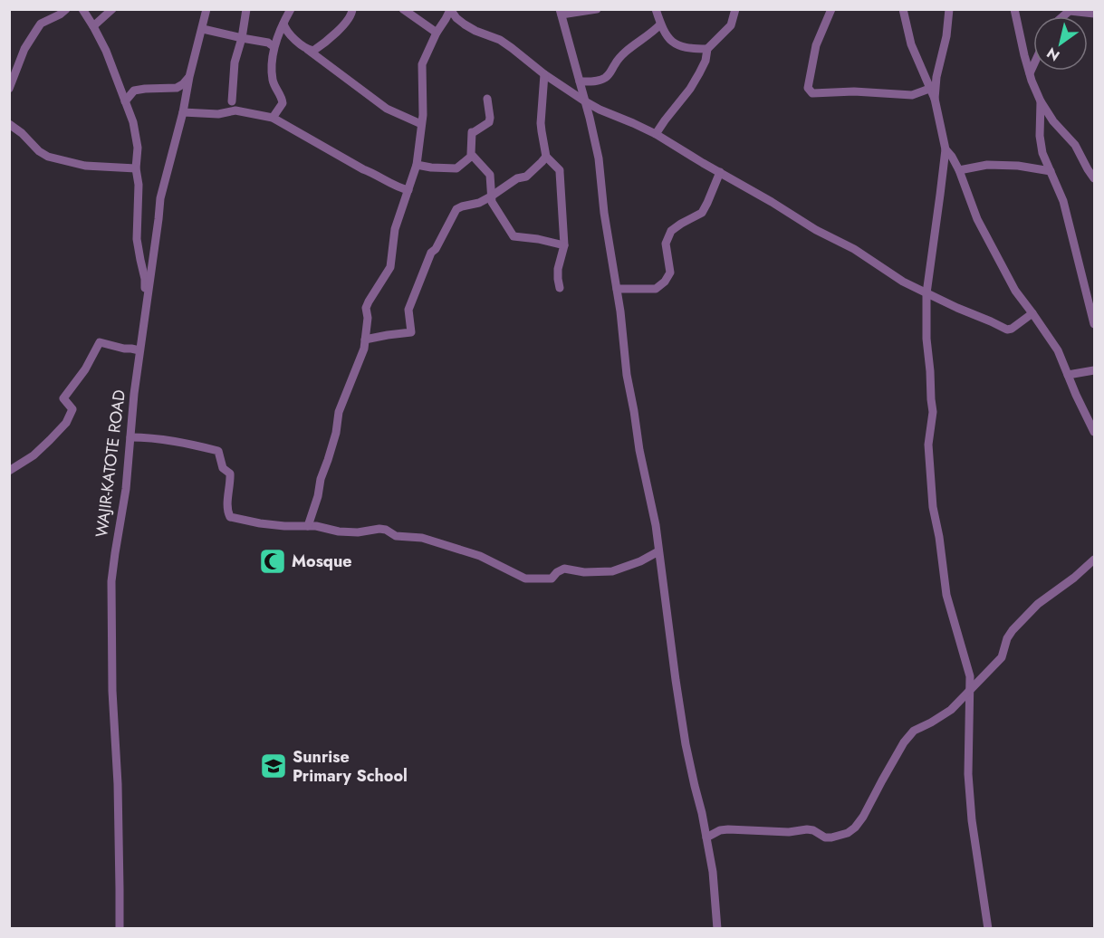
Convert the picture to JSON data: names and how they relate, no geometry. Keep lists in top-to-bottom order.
{
  "streets": {
    "street": ["WAJIR-KATOTE ROAD"]
  },
  "places": {
    "mosque": ["Mosque"],
    "school or university": ["Sunrise Primary School"]
  },
  "north": "bottom left"
}
